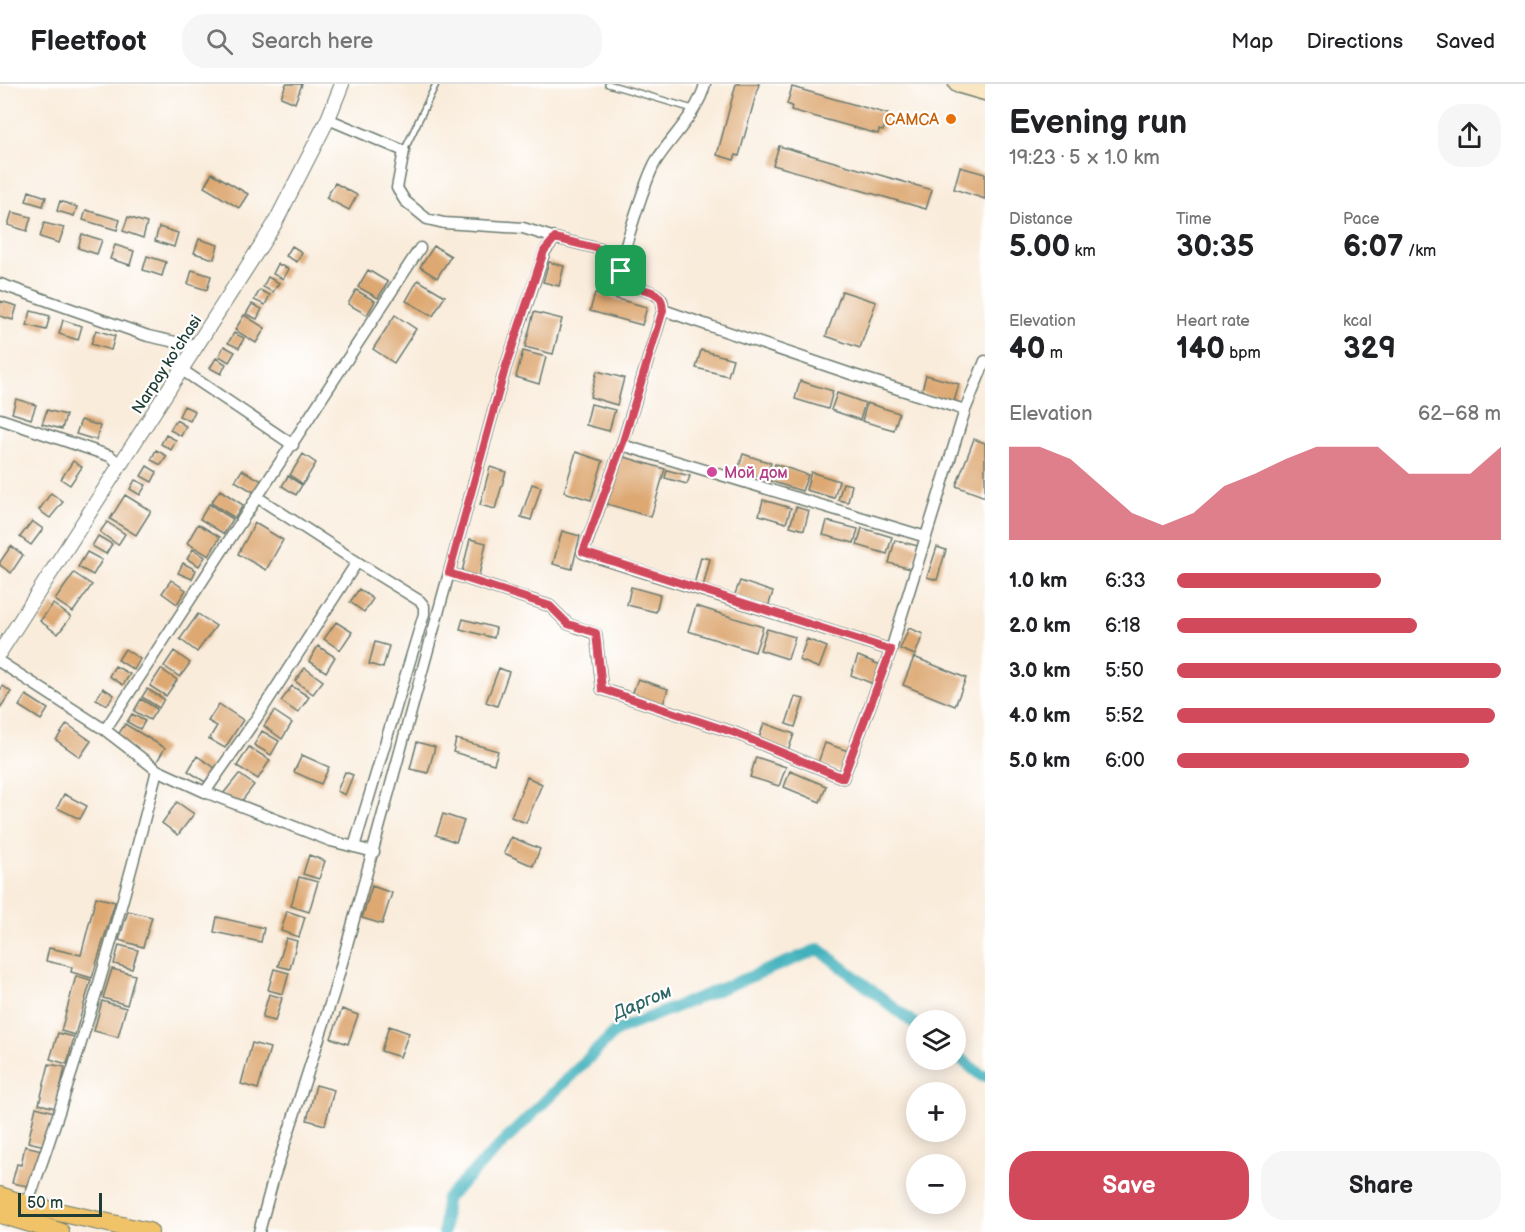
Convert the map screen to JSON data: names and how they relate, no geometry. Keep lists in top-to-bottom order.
{
  "streets": {
    "street": ["Narpay ko'chasi"]
  },
  "water": ["Даргом"],
  "places": ["САМСА", "Мой дом"],
  "scale_bar": "50 m",
  "page": {
    "header": "Fleetfoot",
    "search": "Search here",
    "nav": ["Map", "Directions", "Saved"],
    "heading": ["Evening run", "19:23 · 5 × 1.0 km"],
    "stats": [
      ["Distance", "5.00 km"],
      ["Time", "30:35"],
      ["Pace", "6:07 /km"],
      ["Elevation", "40 m"],
      ["Heart rate", "140 bpm"],
      ["kcal", "329"]
    ],
    "chart": ["Elevation", "62–68 m"],
    "list": [
      {
        "name": "1.0 km",
        "note": "6:33"
      },
      {
        "name": "2.0 km",
        "note": "6:18"
      },
      {
        "name": "3.0 km",
        "note": "5:50"
      },
      {
        "name": "4.0 km",
        "note": "5:52"
      },
      {
        "name": "5.0 km",
        "note": "6:00"
      }
    ],
    "map_buttons": ["+", "−"],
    "buttons": ["Save", "Share"],
    "scale": "50 m"
  }
}
